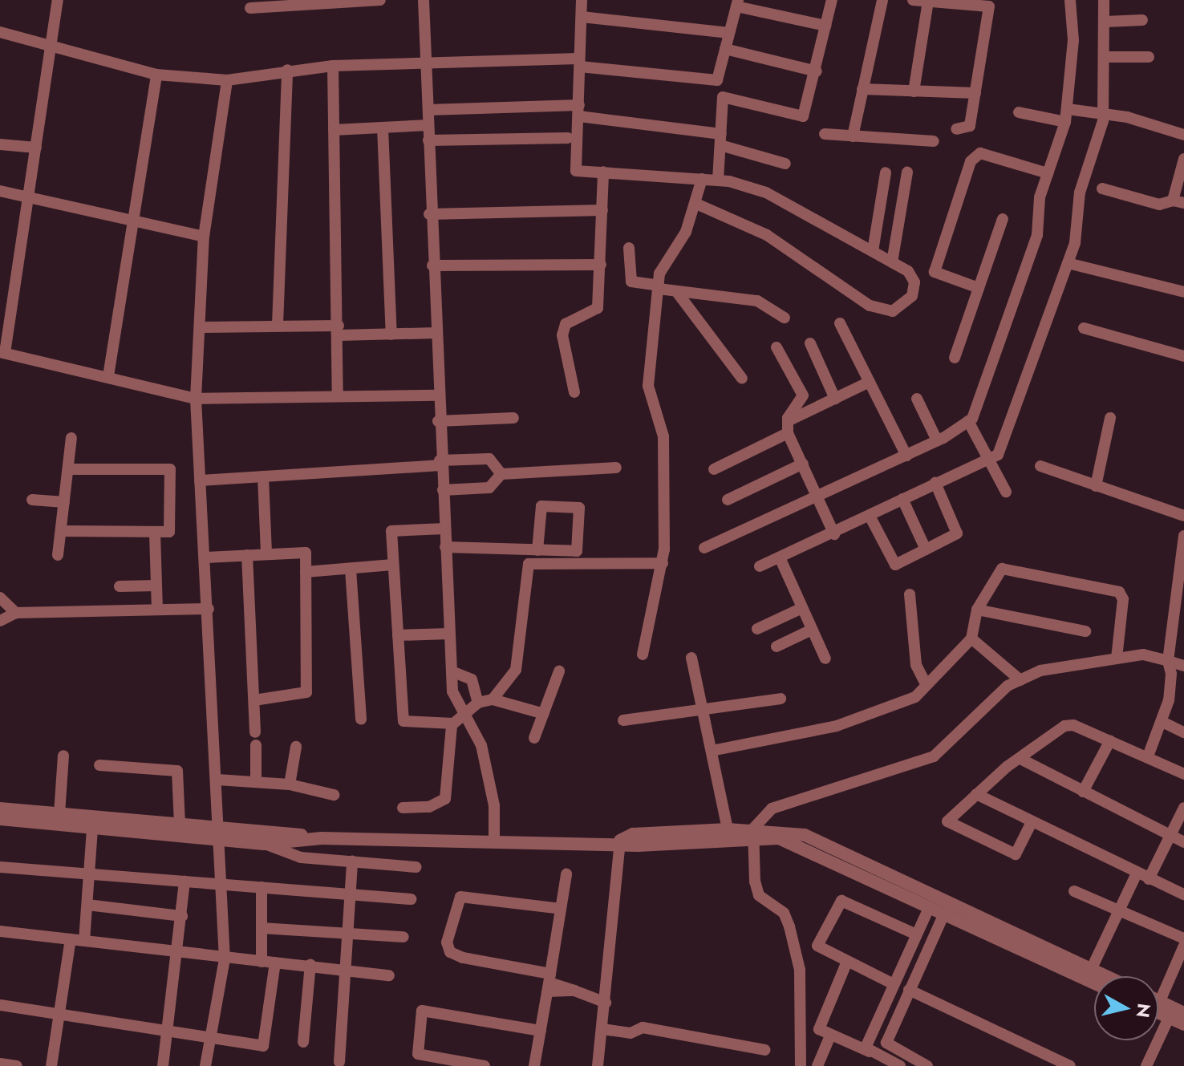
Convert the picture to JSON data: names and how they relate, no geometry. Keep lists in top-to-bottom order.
{
  "north": "right"
}
